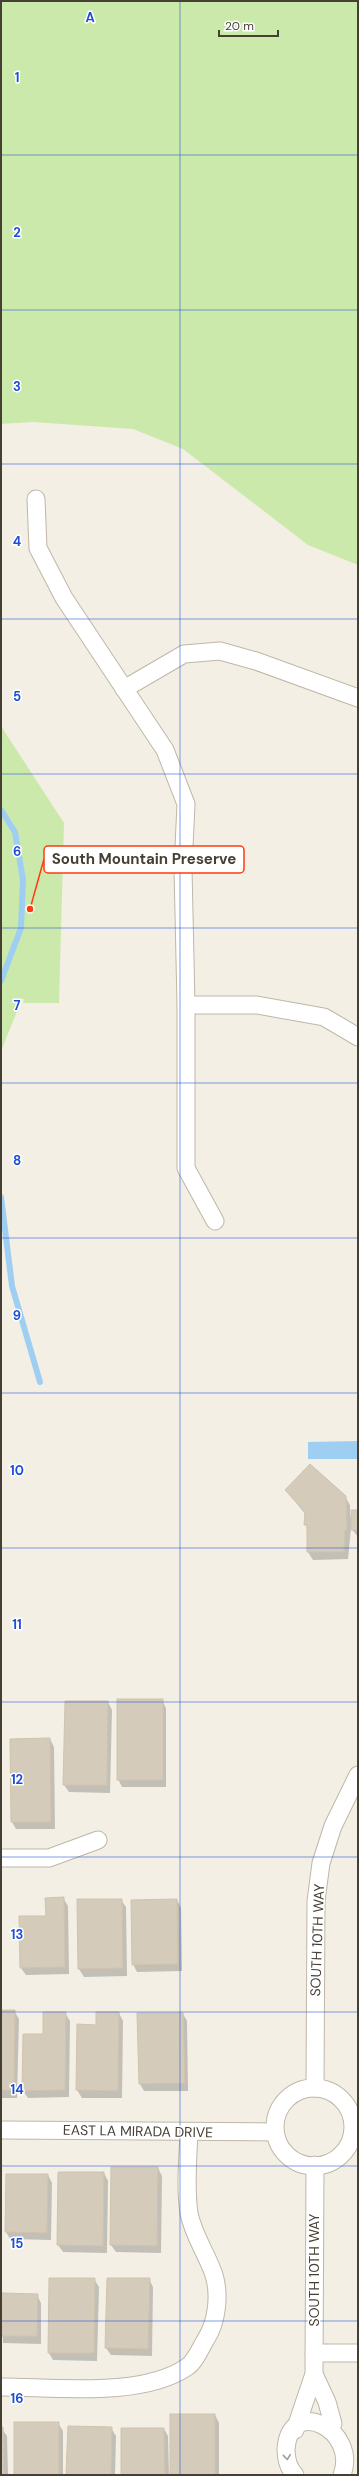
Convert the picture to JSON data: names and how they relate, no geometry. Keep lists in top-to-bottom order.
{
  "streets": {
    "street": ["SOUTH 10TH WAY", "EAST LA MIRADA DRIVE"]
  },
  "crossings": [
    ["SOUTH 10TH WAY", "EAST LA MIRADA DRIVE"]
  ],
  "places": ["South Mountain Preserve"],
  "scale_bar": "20 m",
  "grid": {
    "columns": ["A"],
    "rows": [
      "1",
      "2",
      "3",
      "4",
      "5",
      "6",
      "7",
      "8",
      "9",
      "10",
      "11",
      "12",
      "13",
      "14",
      "15",
      "16"
    ]
  }
}
